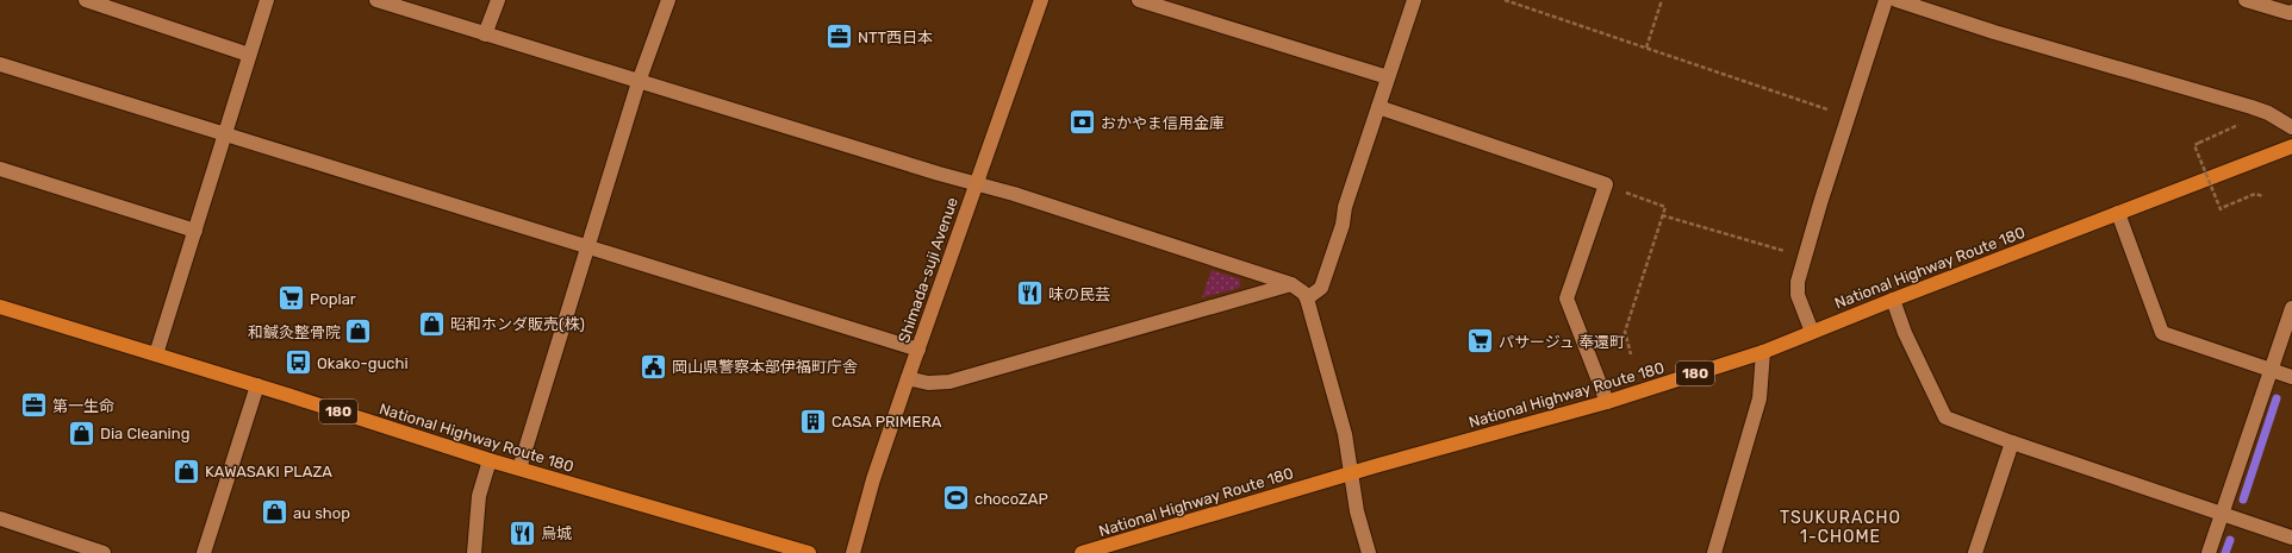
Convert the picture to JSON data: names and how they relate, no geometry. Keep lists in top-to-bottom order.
{
  "streets": {
    "highway": ["National Highway Route 180", "180"],
    "street": ["Shimada-suji Avenue"]
  },
  "districts": ["TSUKURACHO 1-CHOME"],
  "places": {
    "office": ["NTT西日本", "第一生命"],
    "bank": ["おかやま信用金庫"],
    "restaurant": ["味の民芸", "烏城"],
    "supermarket": ["Poplar", "パサージュ 奉還町"],
    "shop": [
      "昭和ホンダ販売(株)",
      "和鍼灸整骨院",
      "Dia Cleaning",
      "KAWASAKI PLAZA",
      "au shop"
    ],
    "bus stop": ["Okako-guchi"],
    "public building": ["岡山県警察本部伊福町庁舎"],
    "building": ["CASA PRIMERA"],
    "sports": ["chocoZAP"]
  }
}
